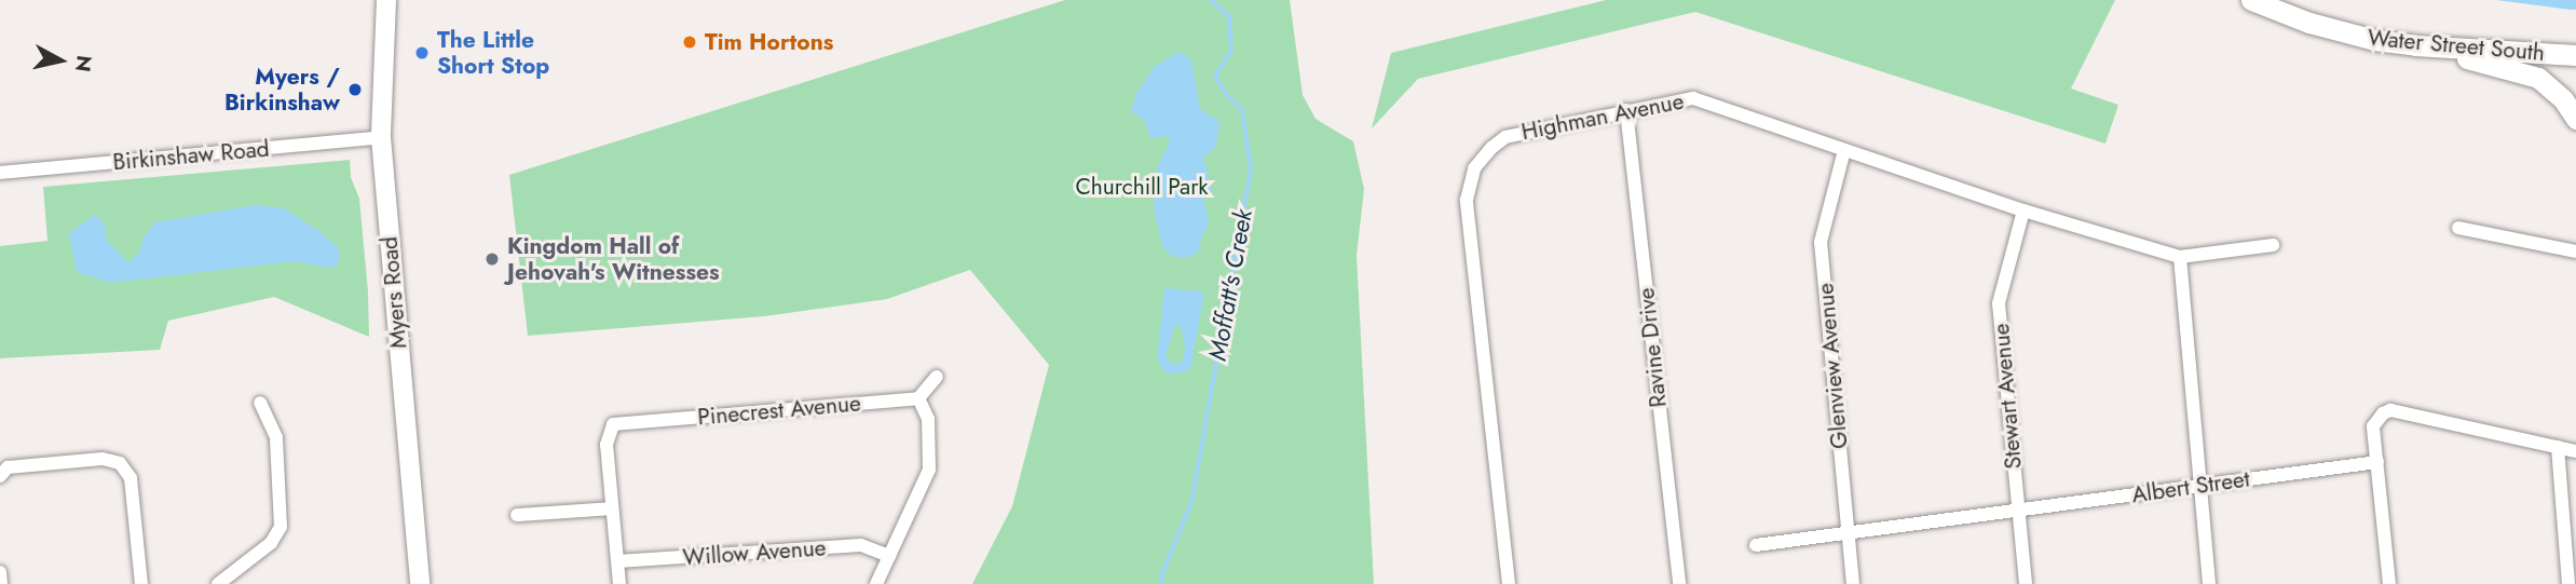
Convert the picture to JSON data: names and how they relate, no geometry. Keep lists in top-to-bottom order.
{
  "streets": {
    "main road": ["Water Street South", "Myers Road"],
    "street": [
      "Highman Avenue",
      "Birkinshaw Road",
      "Ravine Drive",
      "Glenview Avenue",
      "Stewart Avenue",
      "Pinecrest Avenue",
      "Albert Street",
      "Willow Avenue"
    ]
  },
  "crossings": [
    ["Highman Avenue", "Ravine Drive"],
    ["Highman Avenue", "Glenview Avenue"],
    ["Highman Avenue", "Stewart Avenue"],
    ["Birkinshaw Road", "Myers Road"],
    ["Glenview Avenue", "Albert Street"],
    ["Stewart Avenue", "Albert Street"]
  ],
  "water": ["Moffatt's Creek"],
  "parks": ["Churchill Park"],
  "places": [
    "Tim Hortons",
    "The Little Short Stop",
    "Myers / Birkinshaw",
    "Kingdom Hall of Jehovah's Witnesses"
  ],
  "north": "right"
}
